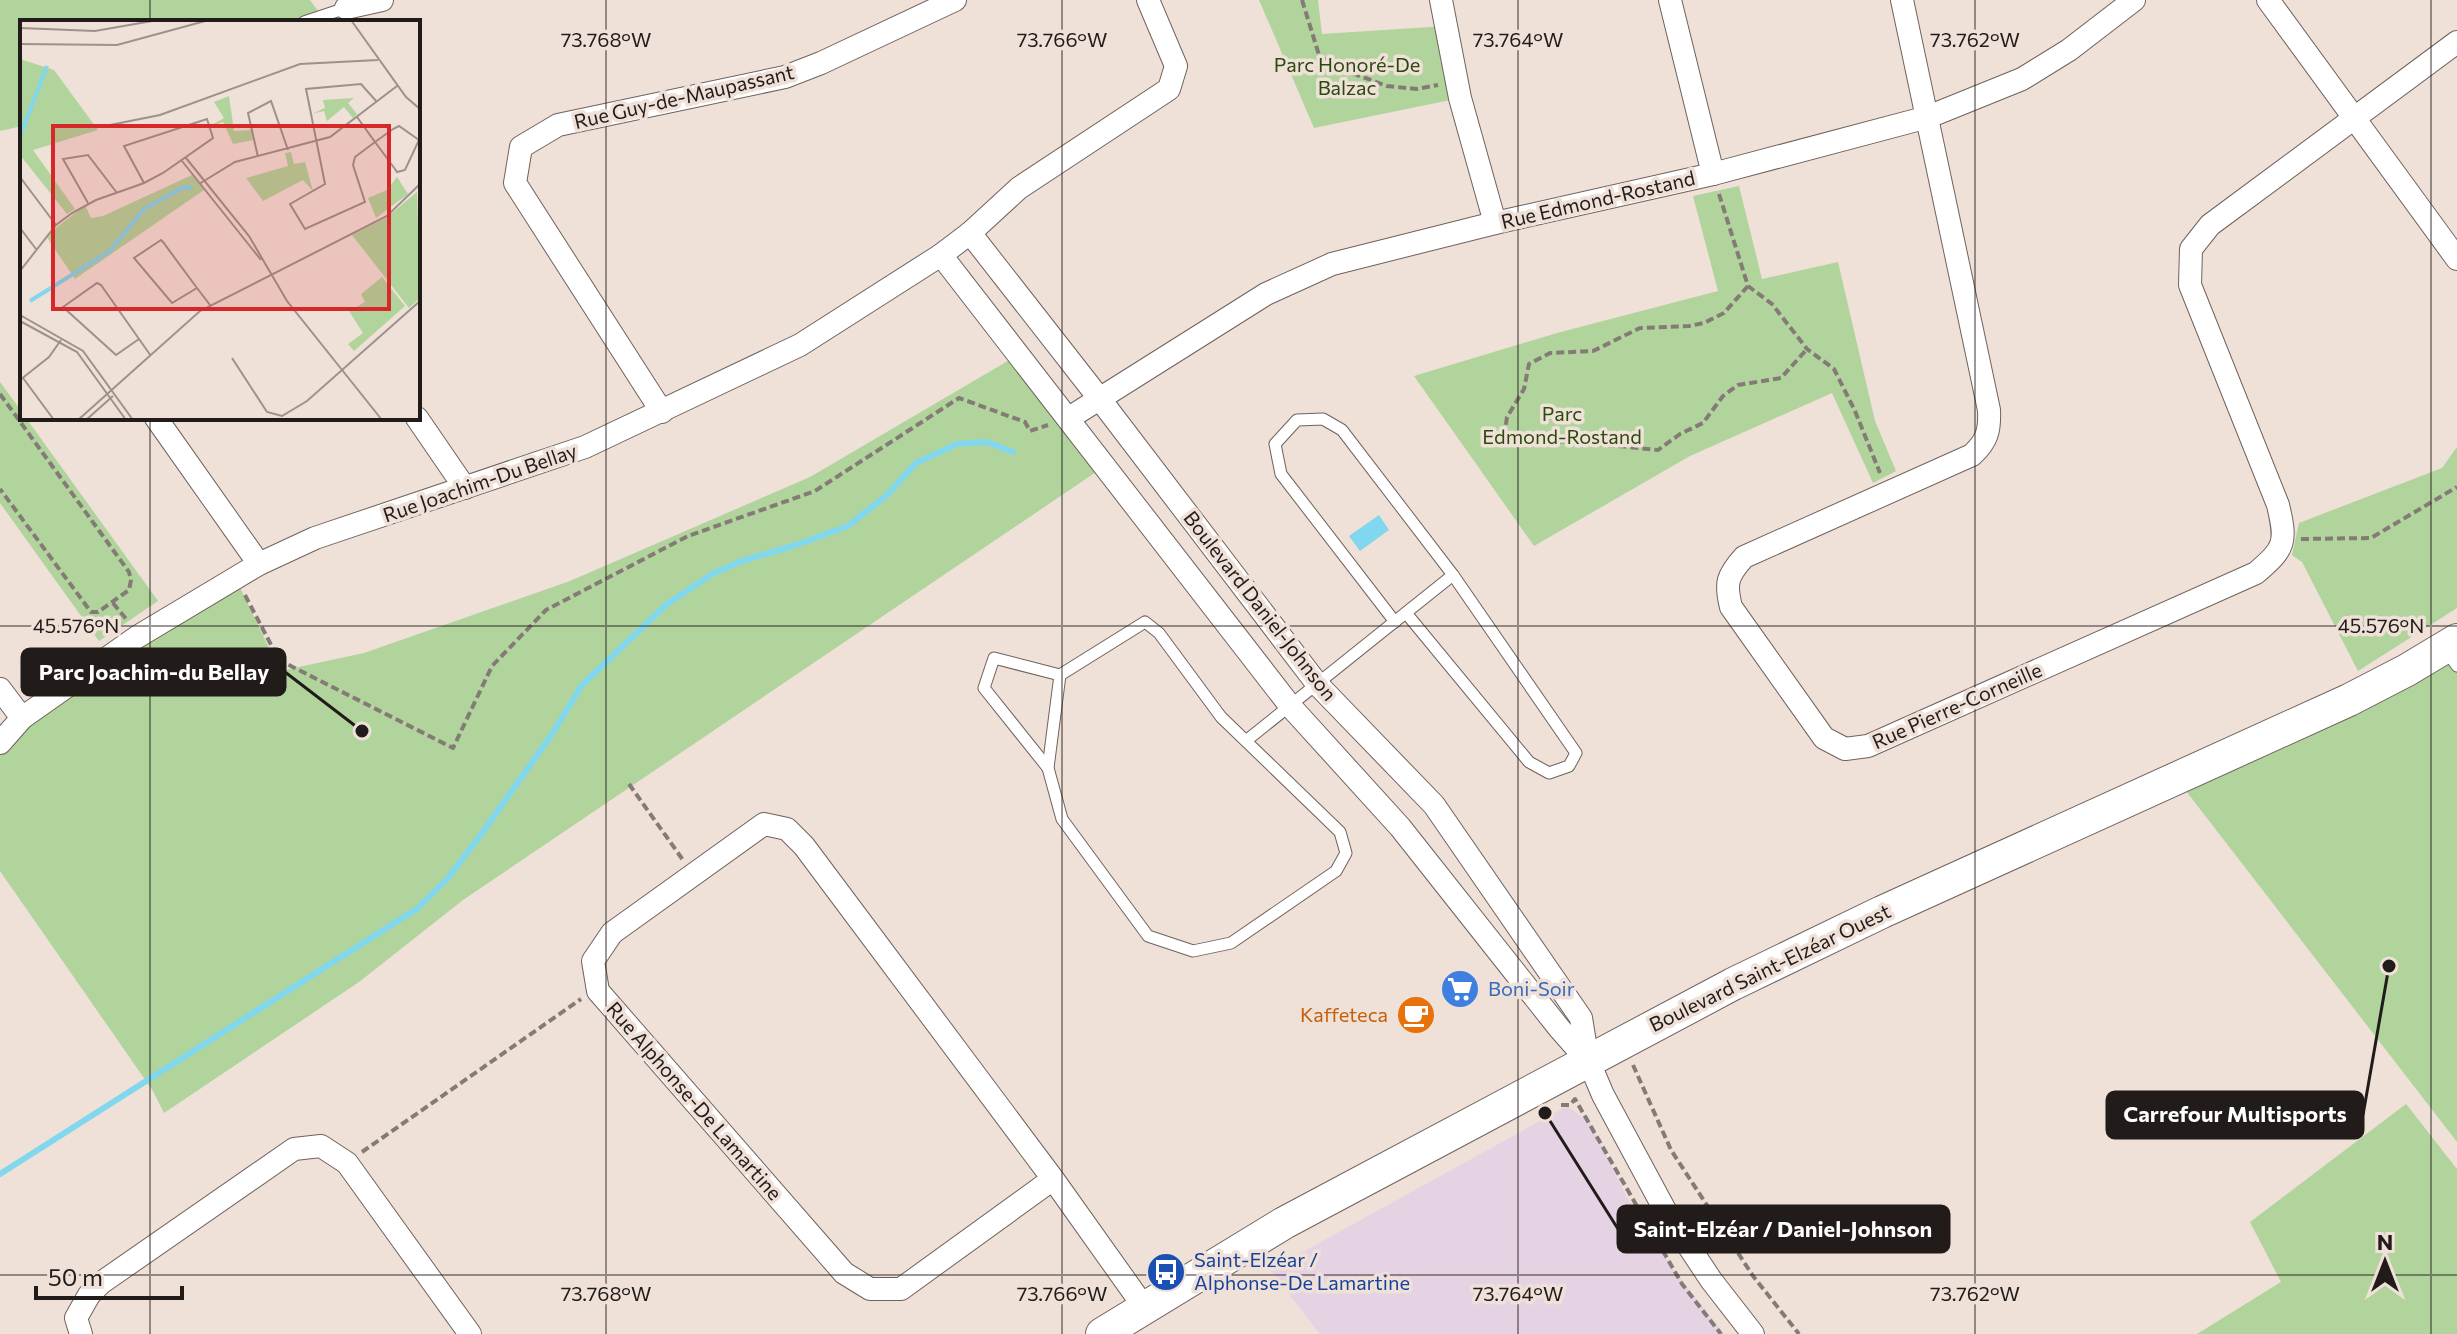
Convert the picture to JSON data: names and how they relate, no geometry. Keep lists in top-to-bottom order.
{
  "streets": {
    "street": [
      "Rue Guy-de-Maupassant",
      "Rue Edmond-Rostand",
      "Rue Joachim-Du Bellay",
      "Boulevard Daniel-Johnson",
      "Rue Pierre-Corneille",
      "Boulevard Saint-Elzéar Ouest",
      "Rue Alphonse-De Lamartine"
    ]
  },
  "crossings": [
    ["Rue Guy-de-Maupassant", "Rue Joachim-Du Bellay"],
    ["Rue Edmond-Rostand", "Boulevard Daniel-Johnson"],
    ["Rue Edmond-Rostand", "Rue Pierre-Corneille"],
    ["Rue Joachim-Du Bellay", "Boulevard Daniel-Johnson"],
    ["Boulevard Daniel-Johnson", "Boulevard Saint-Elzéar Ouest"],
    ["Boulevard Saint-Elzéar Ouest", "Rue Alphonse-De Lamartine"]
  ],
  "parks": ["Parc Honoré-De Balzac", "Parc Edmond-Rostand"],
  "places": {
    "other": ["Parc Joachim-du Bellay", "Carrefour Multisports", "Saint-Elzéar / Daniel-Johnson"],
    "supermarket": ["Boni-Soir"],
    "cafe": ["Kaffeteca"],
    "bus stop": ["Saint-Elzéar / Alphonse-De Lamartine"]
  },
  "scale_bar": "50 m",
  "north": "top",
  "coordinates": [
    "73.768°W",
    "73.766°W",
    "73.764°W",
    "73.762°W",
    "45.576°N"
  ]
}
